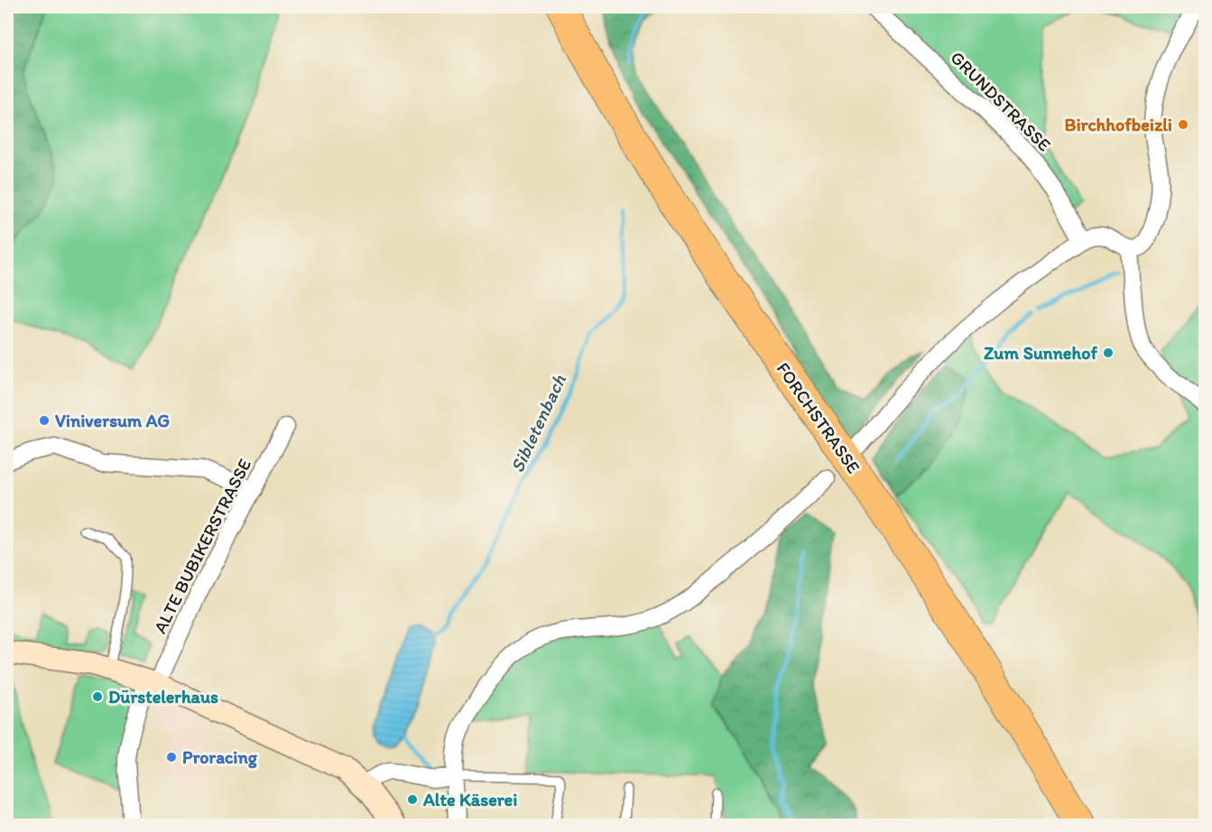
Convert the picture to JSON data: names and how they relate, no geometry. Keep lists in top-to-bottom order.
{
  "streets": {
    "highway": ["FORCHSTRASSE"],
    "street": ["GRUNDSTRASSE", "ALTE BUBIKERSTRASSE"]
  },
  "water": ["Sibletenbach"],
  "places": [
    "Birchhofbeizli",
    "Zum Sunnehof",
    "Viniversum AG",
    "Dürstelerhaus",
    "Proracing",
    "Alte Käserei"
  ]
}
